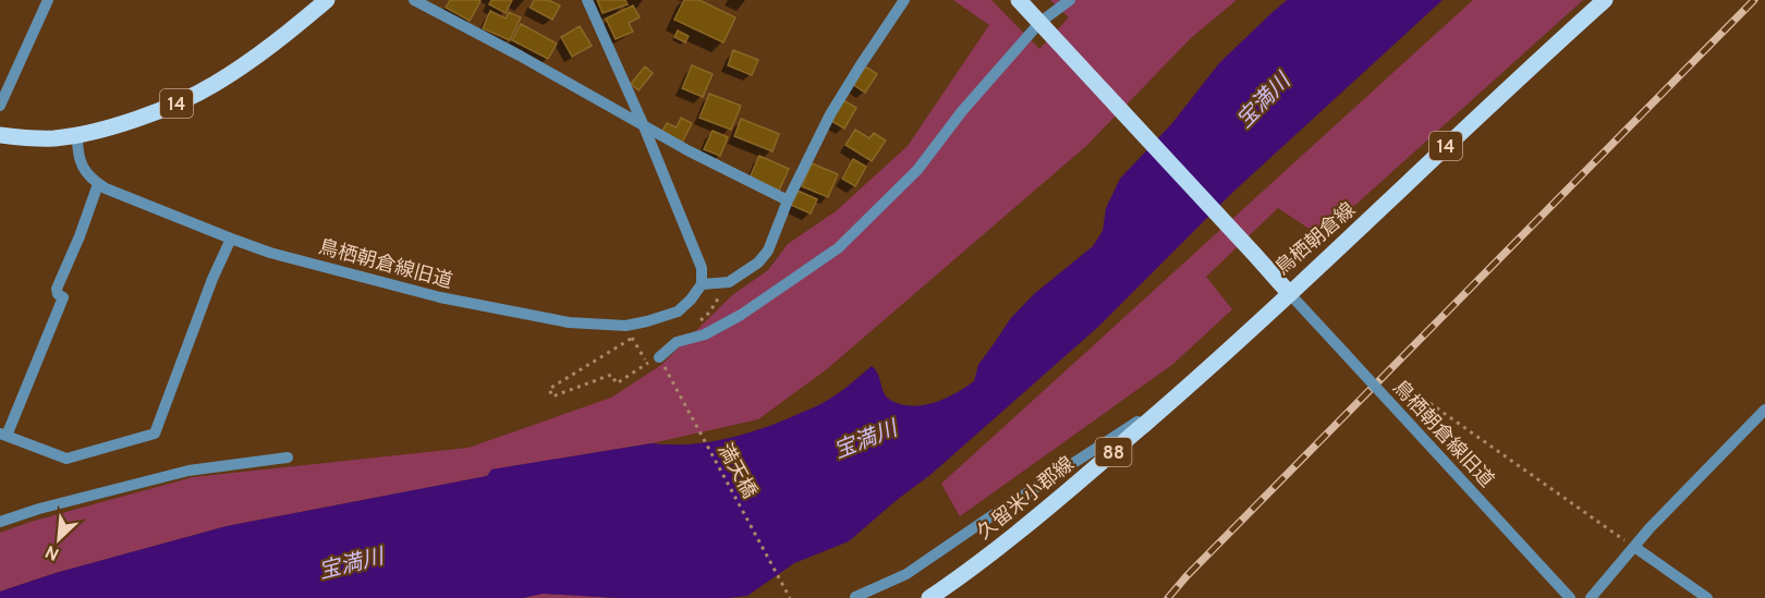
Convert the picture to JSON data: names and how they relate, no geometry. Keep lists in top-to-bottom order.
{
  "streets": {
    "main road": [
      "14",
      "鳥栖朝倉線",
      "88",
      "久留米小郡線"
    ],
    "street": ["鳥栖朝倉線旧道"],
    "path": ["満天橋"]
  },
  "crossings": [
    ["鳥栖朝倉線", "鳥栖朝倉線旧道"],
    ["鳥栖朝倉線", "久留米小郡線"],
    ["鳥栖朝倉線旧道", "久留米小郡線"]
  ],
  "water": ["宝満川"],
  "north": "bottom left"
}
